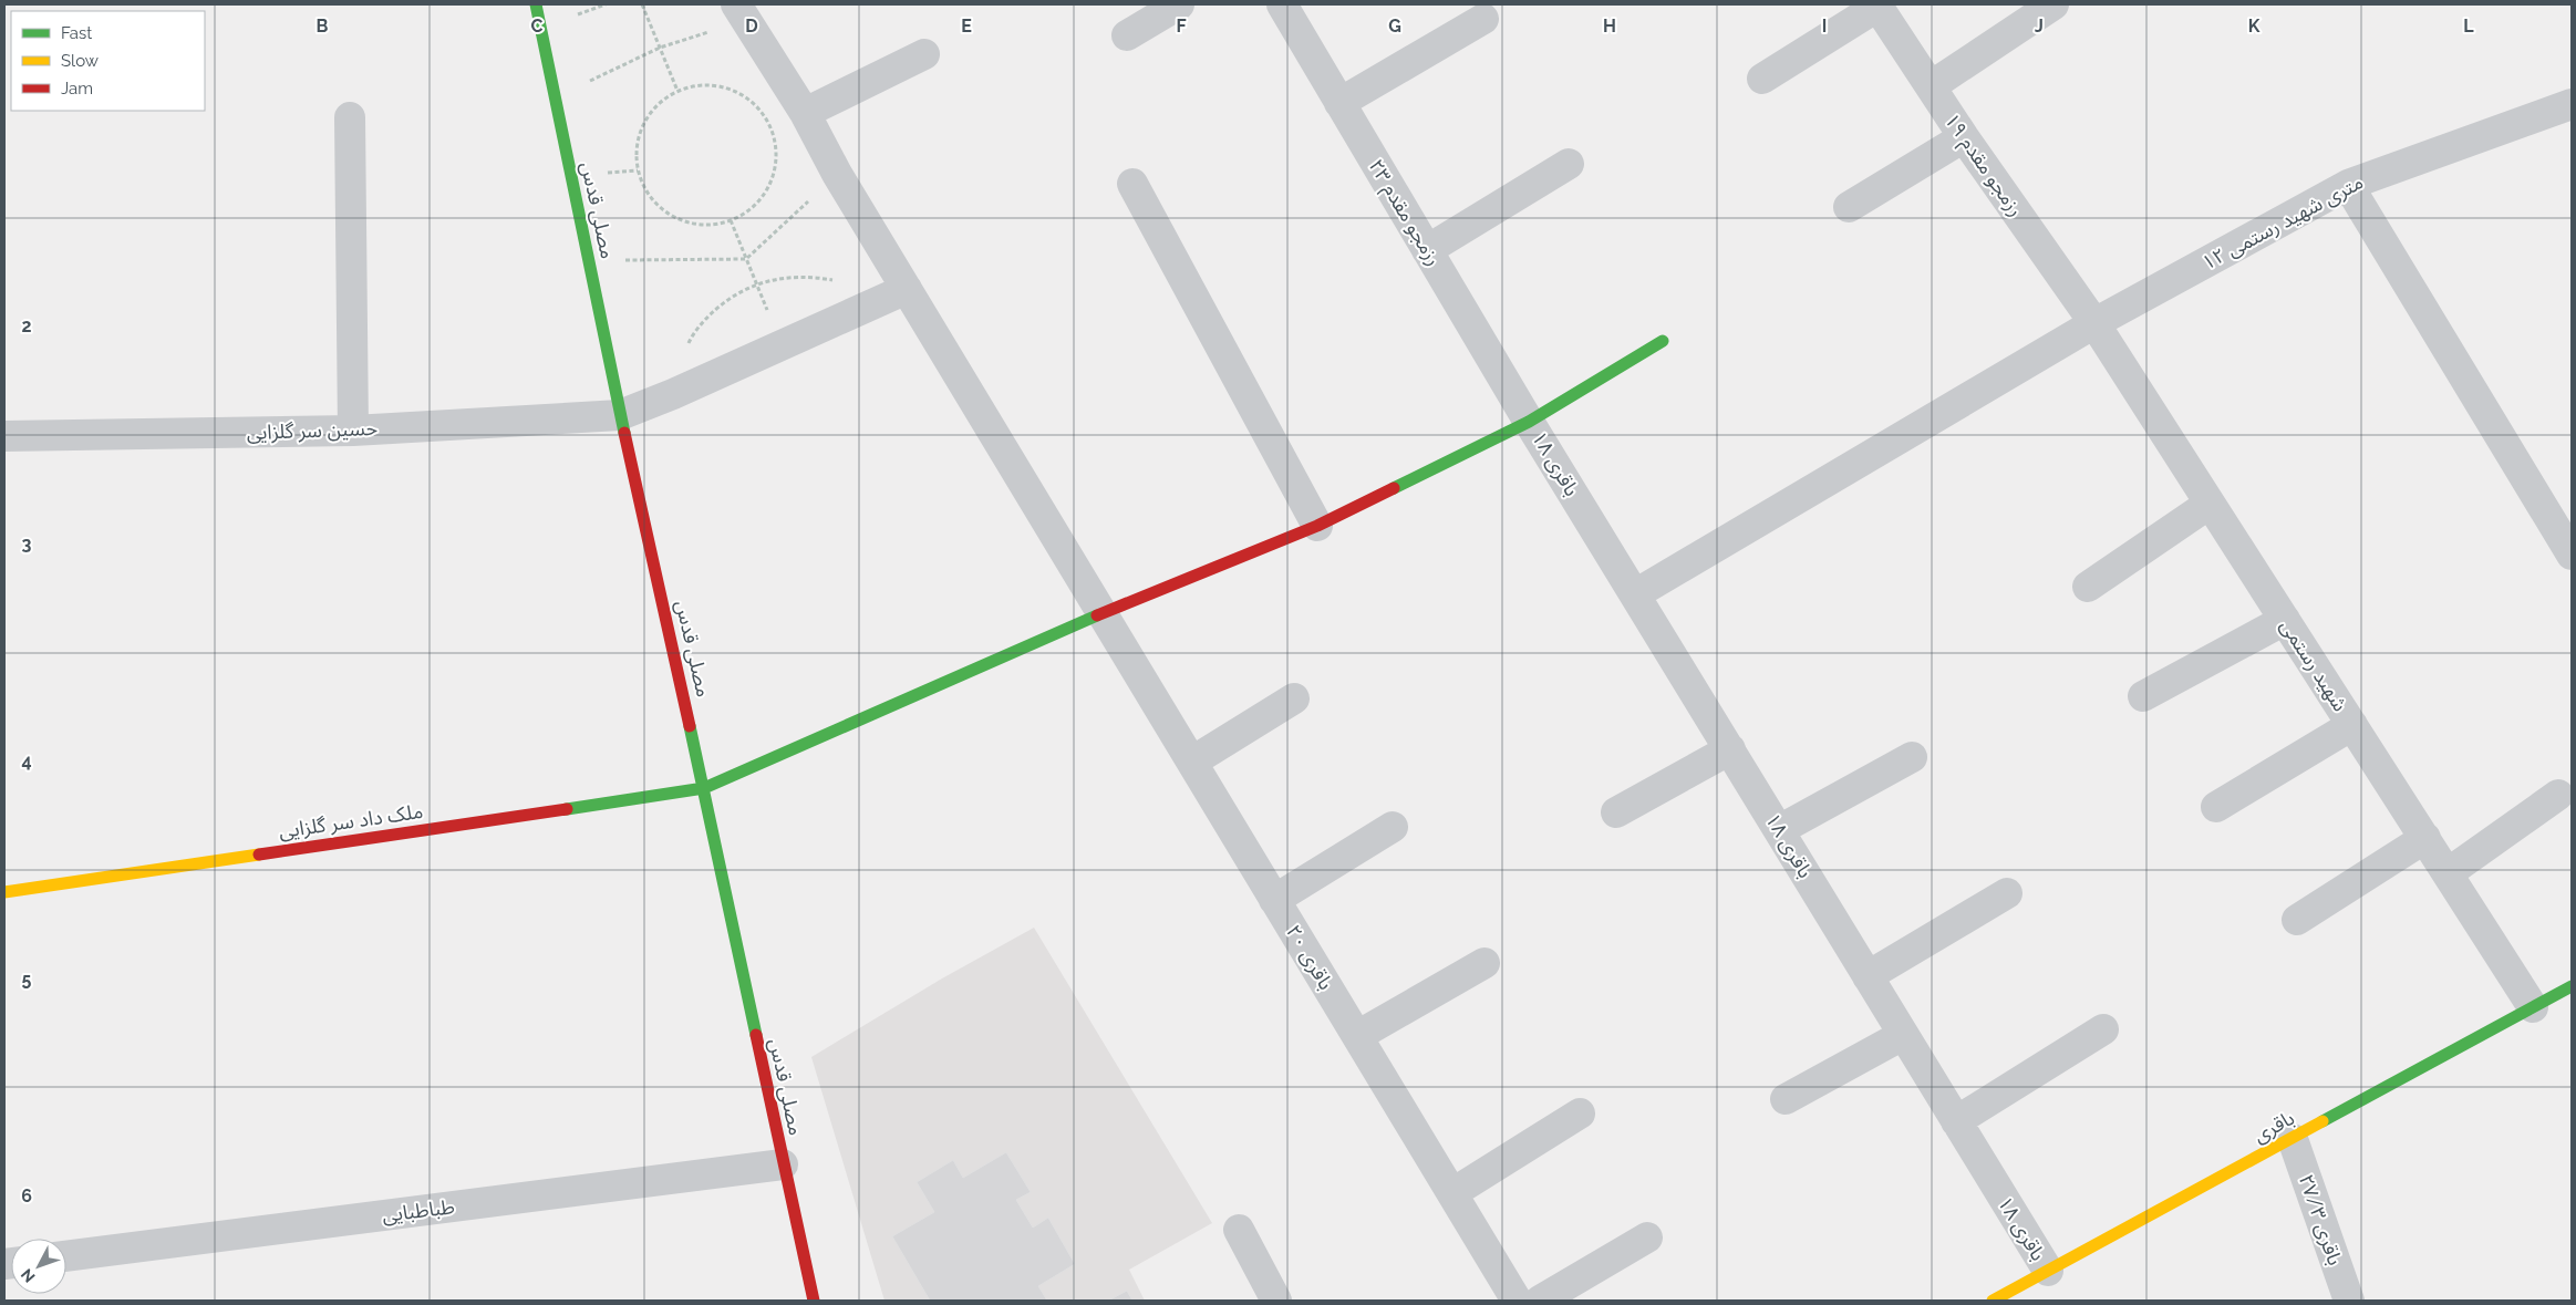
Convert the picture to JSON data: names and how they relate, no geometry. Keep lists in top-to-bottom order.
{
  "streets": {
    "street": [
      "رزمجو مقدم ۱۹",
      "مصلی قدس",
      "رزمجو مقدم ۲۳",
      "۱۲ متری شهید رستمی",
      "حسین سر گلزایی",
      "باقری ۱۸",
      "شهید رستمی",
      "ملک داد سر گلزایی",
      "باقری ۲۰",
      "باقری",
      "طباطبایی",
      "باقری ۲۷/۳"
    ]
  },
  "crossings": [
    ["رزمجو مقدم ۱۹", "۱۲ متری شهید رستمی"],
    ["رزمجو مقدم ۱۹", "شهید رستمی"],
    ["مصلی قدس", "حسین سر گلزایی"],
    ["مصلی قدس", "ملک داد سر گلزایی"],
    ["مصلی قدس", "طباطبایی"],
    ["رزمجو مقدم ۲۳", "باقری ۱۸"],
    ["رزمجو مقدم ۲۳", "ملک داد سر گلزایی"],
    ["۱۲ متری شهید رستمی", "باقری ۱۸"],
    ["۱۲ متری شهید رستمی", "شهید رستمی"],
    ["حسین سر گلزایی", "باقری ۲۰"],
    ["باقری ۱۸", "ملک داد سر گلزایی"],
    ["باقری ۱۸", "باقری"],
    ["شهید رستمی", "باقری"],
    ["ملک داد سر گلزایی", "باقری ۲۰"],
    ["باقری", "باقری ۲۷/۳"]
  ],
  "legend": ["Fast", "Slow", "Jam"],
  "north": "bottom left",
  "grid": {
    "columns": [
      "B",
      "C",
      "D",
      "E",
      "F",
      "G",
      "H",
      "I",
      "J",
      "K",
      "L"
    ],
    "rows": [
      "2",
      "3",
      "4",
      "5",
      "6"
    ]
  }
}
